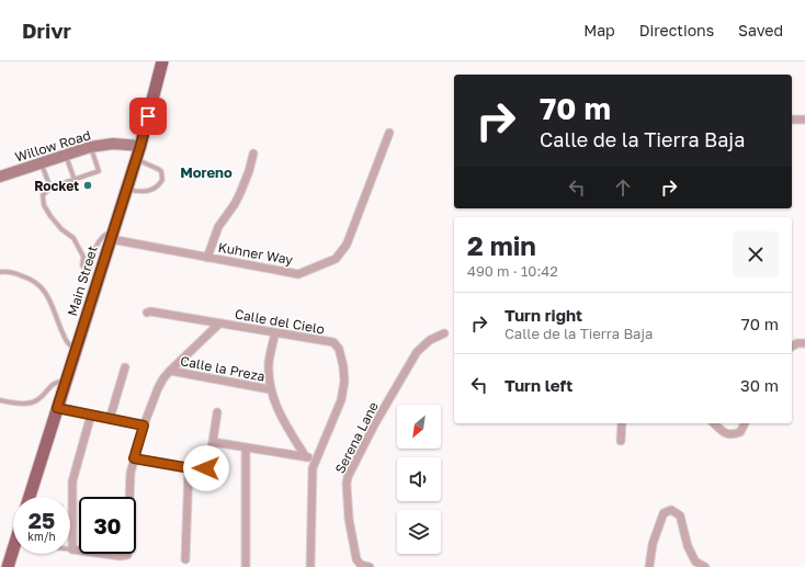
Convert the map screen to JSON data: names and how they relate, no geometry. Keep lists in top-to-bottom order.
{
  "streets": {
    "main road": ["Willow Road", "Main Street"],
    "street": [
      "Kuhner Way",
      "Calle del Cielo",
      "Calle la Preza",
      "Serena Lane"
    ]
  },
  "crossings": [
    ["Willow Road", "Main Street"],
    ["Kuhner Way", "Main Street"]
  ],
  "districts": ["Moreno"],
  "places": ["Rocket"],
  "north": "bottom left",
  "page": {
    "header": "Drivr",
    "nav": ["Map", "Directions", "Saved"],
    "turn": ["70 m", "Calle de la Tierra Baja"],
    "heading": ["2 min", "490 m · 10:42"],
    "list": [
      {
        "name": "Turn right",
        "note": "Calle de la Tierra Baja",
        "value": "70 m"
      },
      {
        "name": "Turn left",
        "value": "30 m"
      }
    ],
    "speed": "25 km/h",
    "limit": "30"
  }
}
